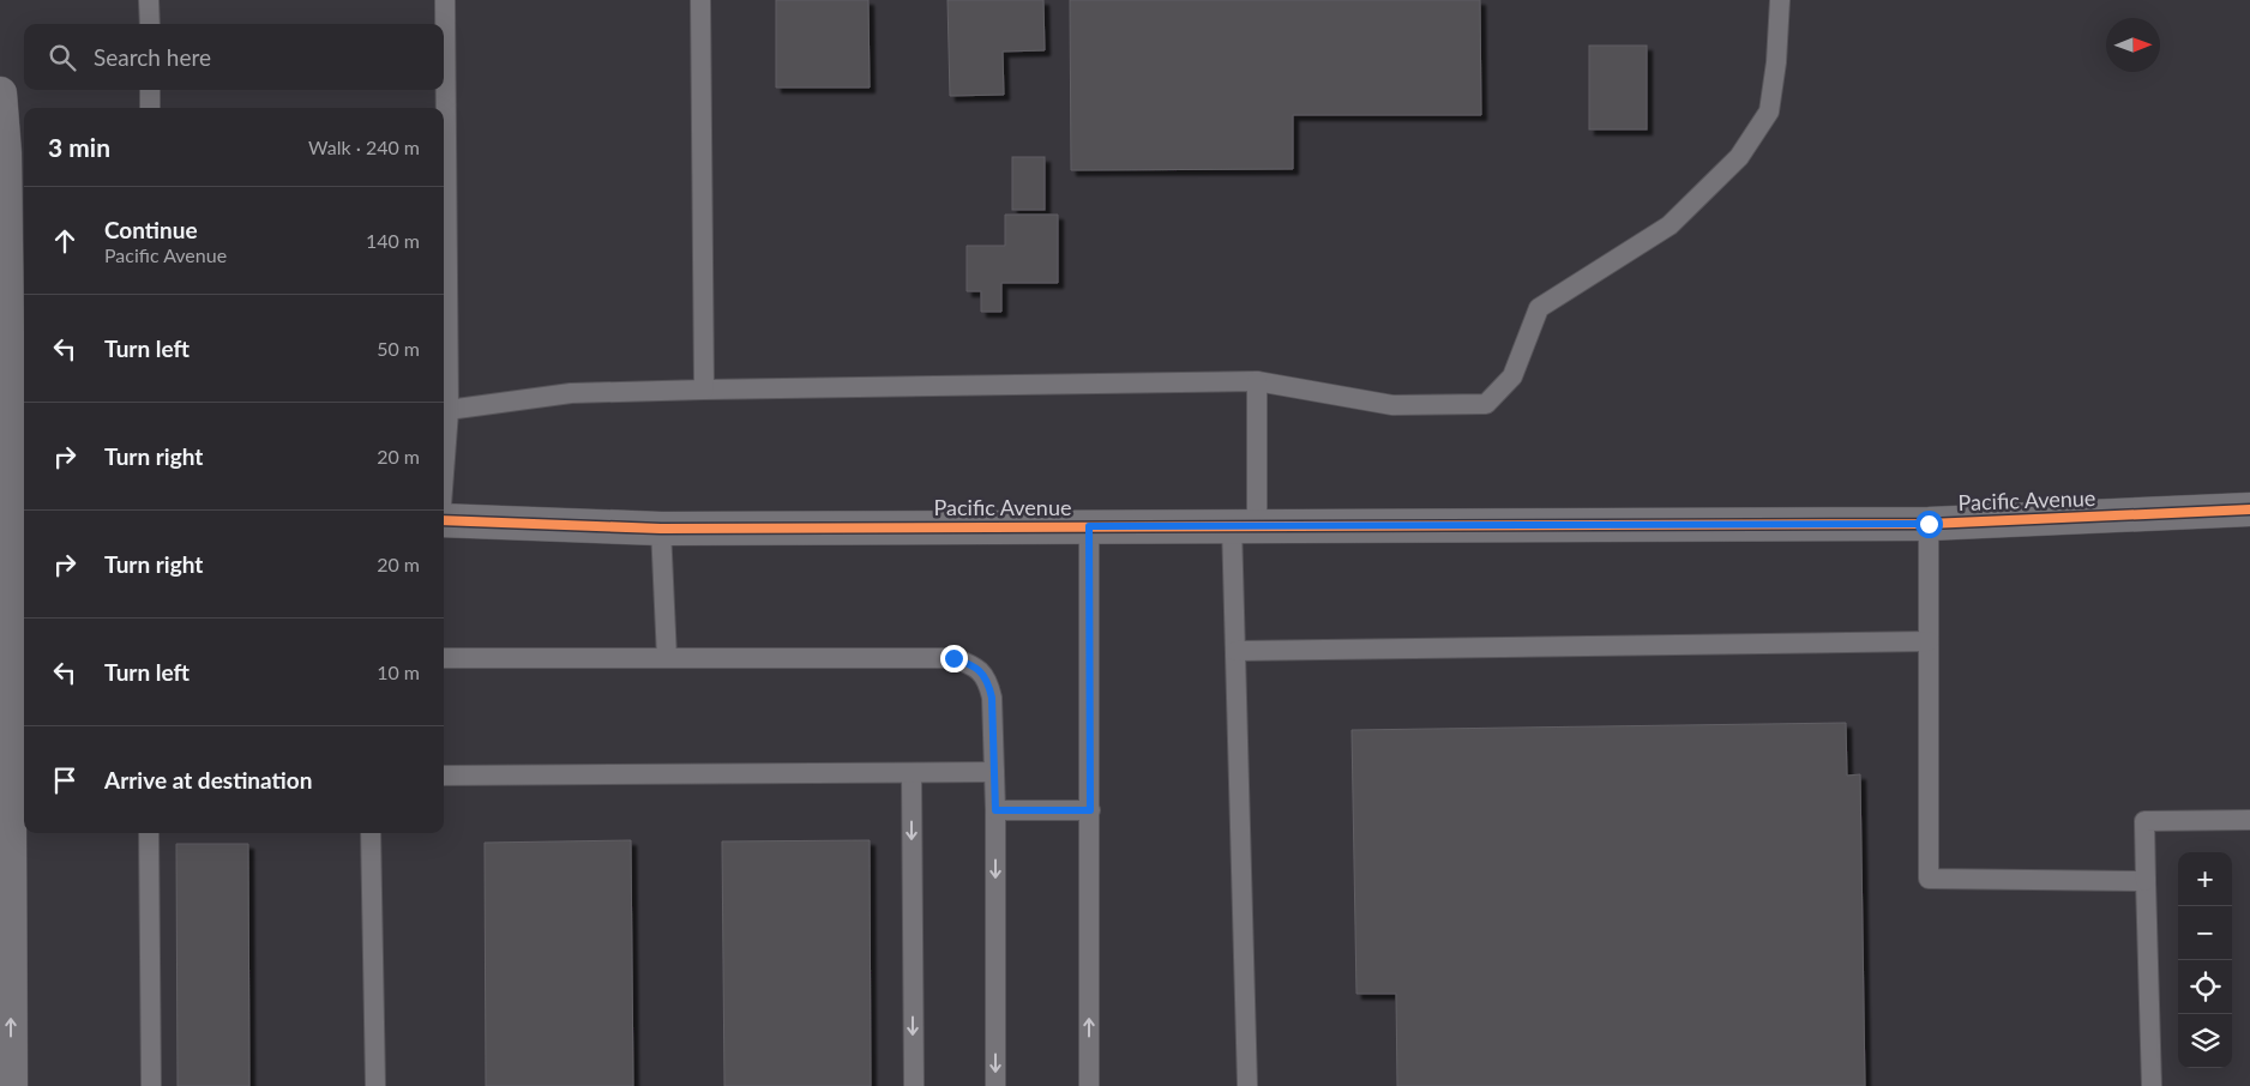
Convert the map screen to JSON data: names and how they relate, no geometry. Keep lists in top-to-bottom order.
{
  "streets": {
    "street": ["Pacific Avenue"]
  },
  "north": "right",
  "page": {
    "search": "Search here",
    "heading": ["3 min", "Walk · 240 m"],
    "list": [
      ["Continue", "Pacific Avenue", "140 m"],
      ["Turn left", "50 m"],
      ["Turn right", "20 m"],
      ["Turn right", "20 m"],
      ["Turn left", "10 m"],
      "Arrive at destination"
    ],
    "map_buttons": ["+", "−"]
  }
}
